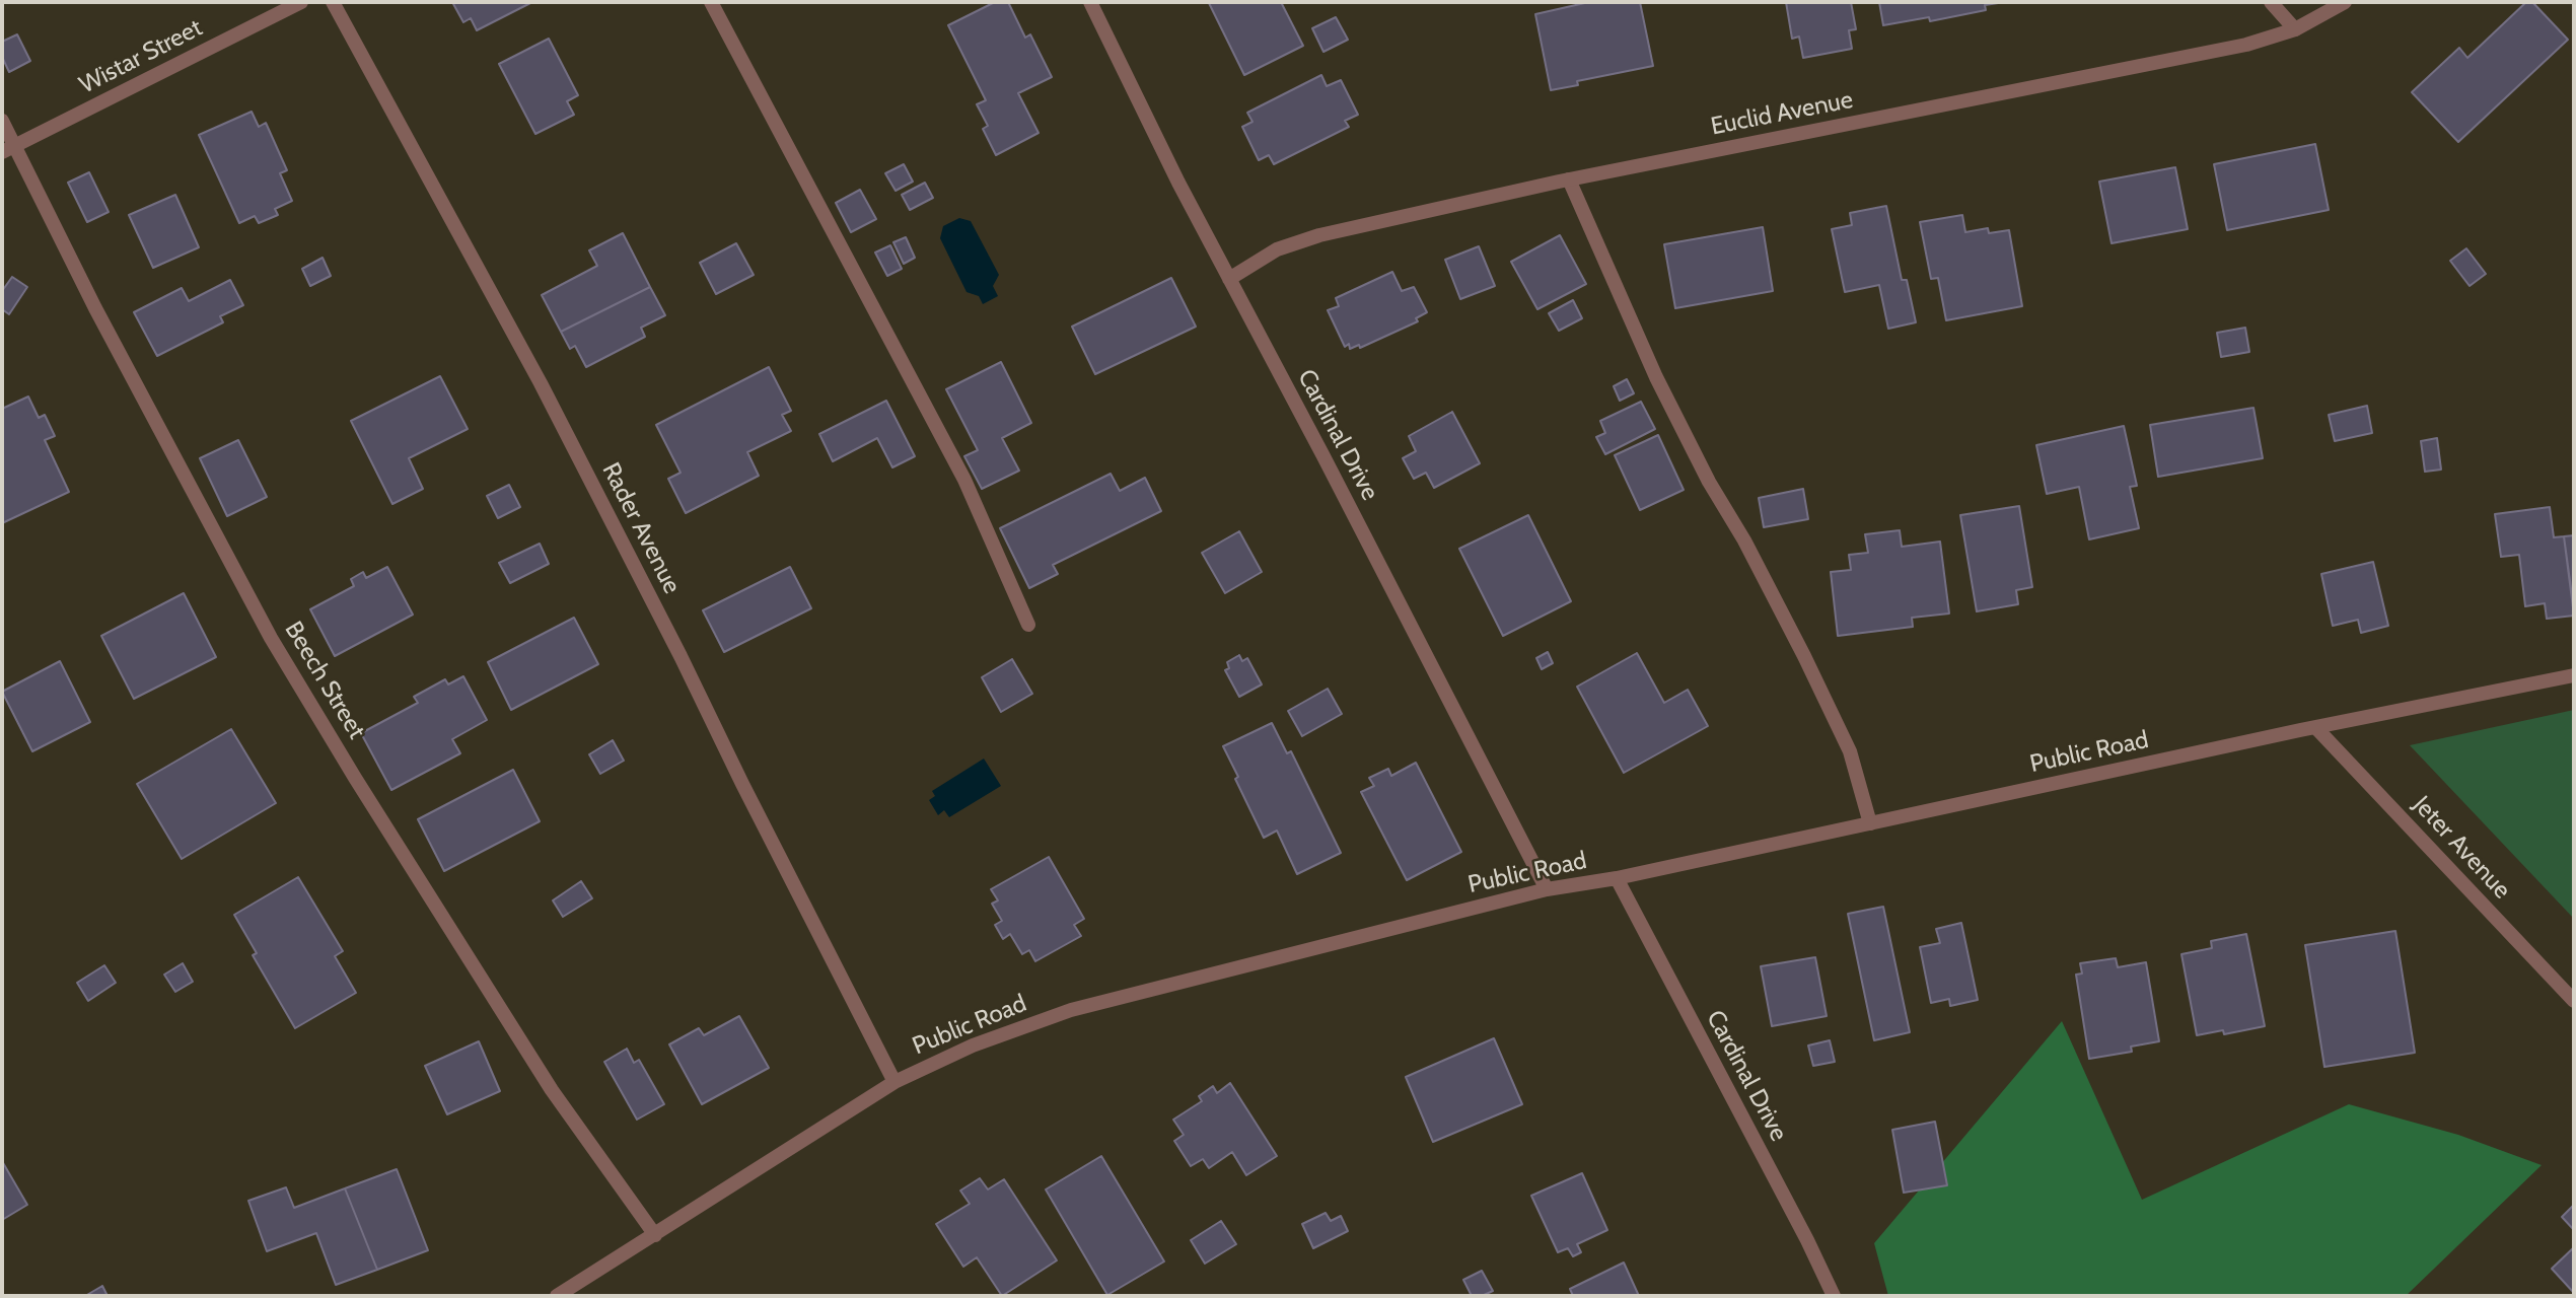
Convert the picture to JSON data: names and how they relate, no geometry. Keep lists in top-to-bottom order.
{
  "streets": {
    "street": [
      "Wistar Street",
      "Euclid Avenue",
      "Cardinal Drive",
      "Rader Avenue",
      "Beech Street",
      "Public Road",
      "Jeter Avenue"
    ]
  },
  "crossings": [
    ["Wistar Street", "Beech Street"],
    ["Euclid Avenue", "Cardinal Drive"],
    ["Cardinal Drive", "Public Road"],
    ["Rader Avenue", "Public Road"],
    ["Beech Street", "Public Road"],
    ["Public Road", "Jeter Avenue"]
  ]
}
